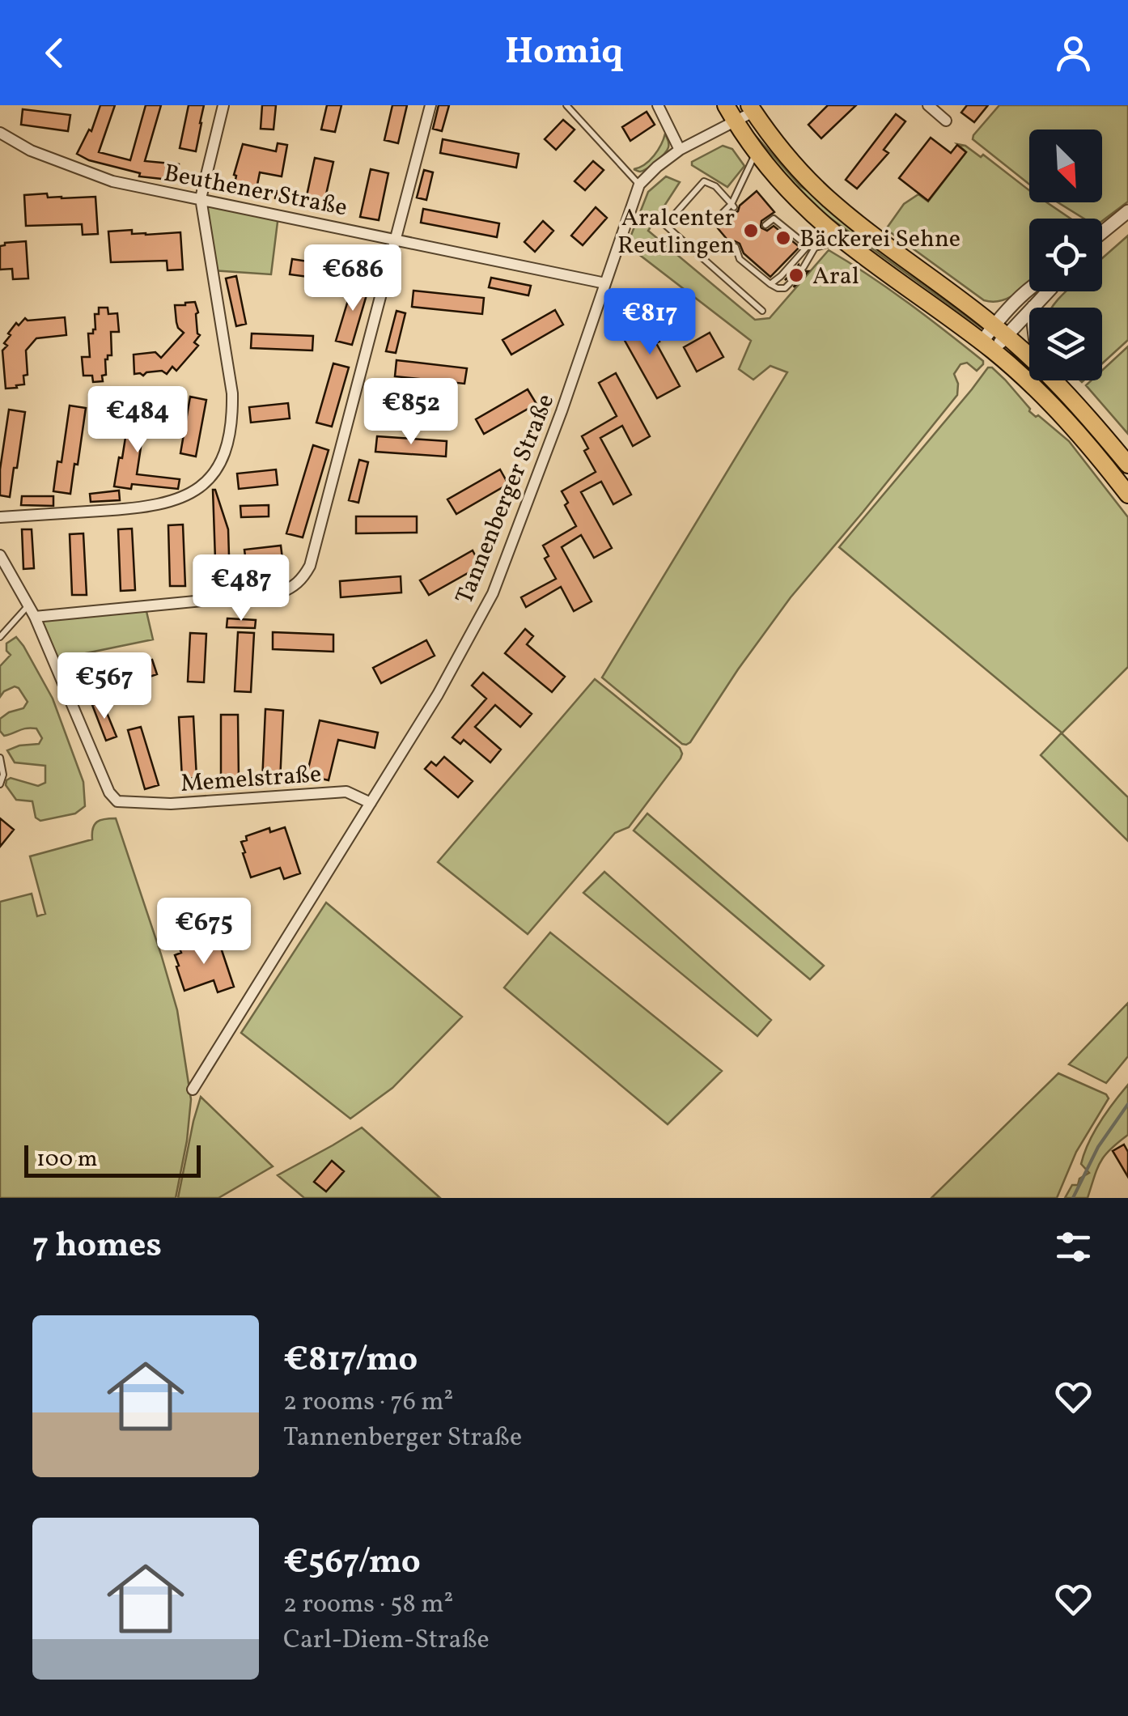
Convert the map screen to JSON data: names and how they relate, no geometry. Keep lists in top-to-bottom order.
{
  "streets": {
    "street": ["Beuthener Straße", "Tannenberger Straße", "Memelstraße"]
  },
  "crossings": [
    ["Beuthener Straße", "Tannenberger Straße"],
    ["Tannenberger Straße", "Memelstraße"]
  ],
  "places": ["Aralcenter Reutlingen", "Bäckerei Sehne", "Aral"],
  "scale_bar": "100 m",
  "north": "bottom right",
  "page": {
    "header": "Homiq",
    "price": [
      "€686",
      "€817",
      "€852",
      "€484",
      "€487",
      "€567",
      "€675"
    ],
    "scale": "100 m",
    "heading": "7 homes",
    "list": [
      {
        "name": "€817/mo",
        "note": "2 rooms · 76 m² · Tannenberger Straße"
      },
      {
        "name": "€567/mo",
        "note": "2 rooms · 58 m² · Carl-Diem-Straße"
      }
    ]
  }
}
